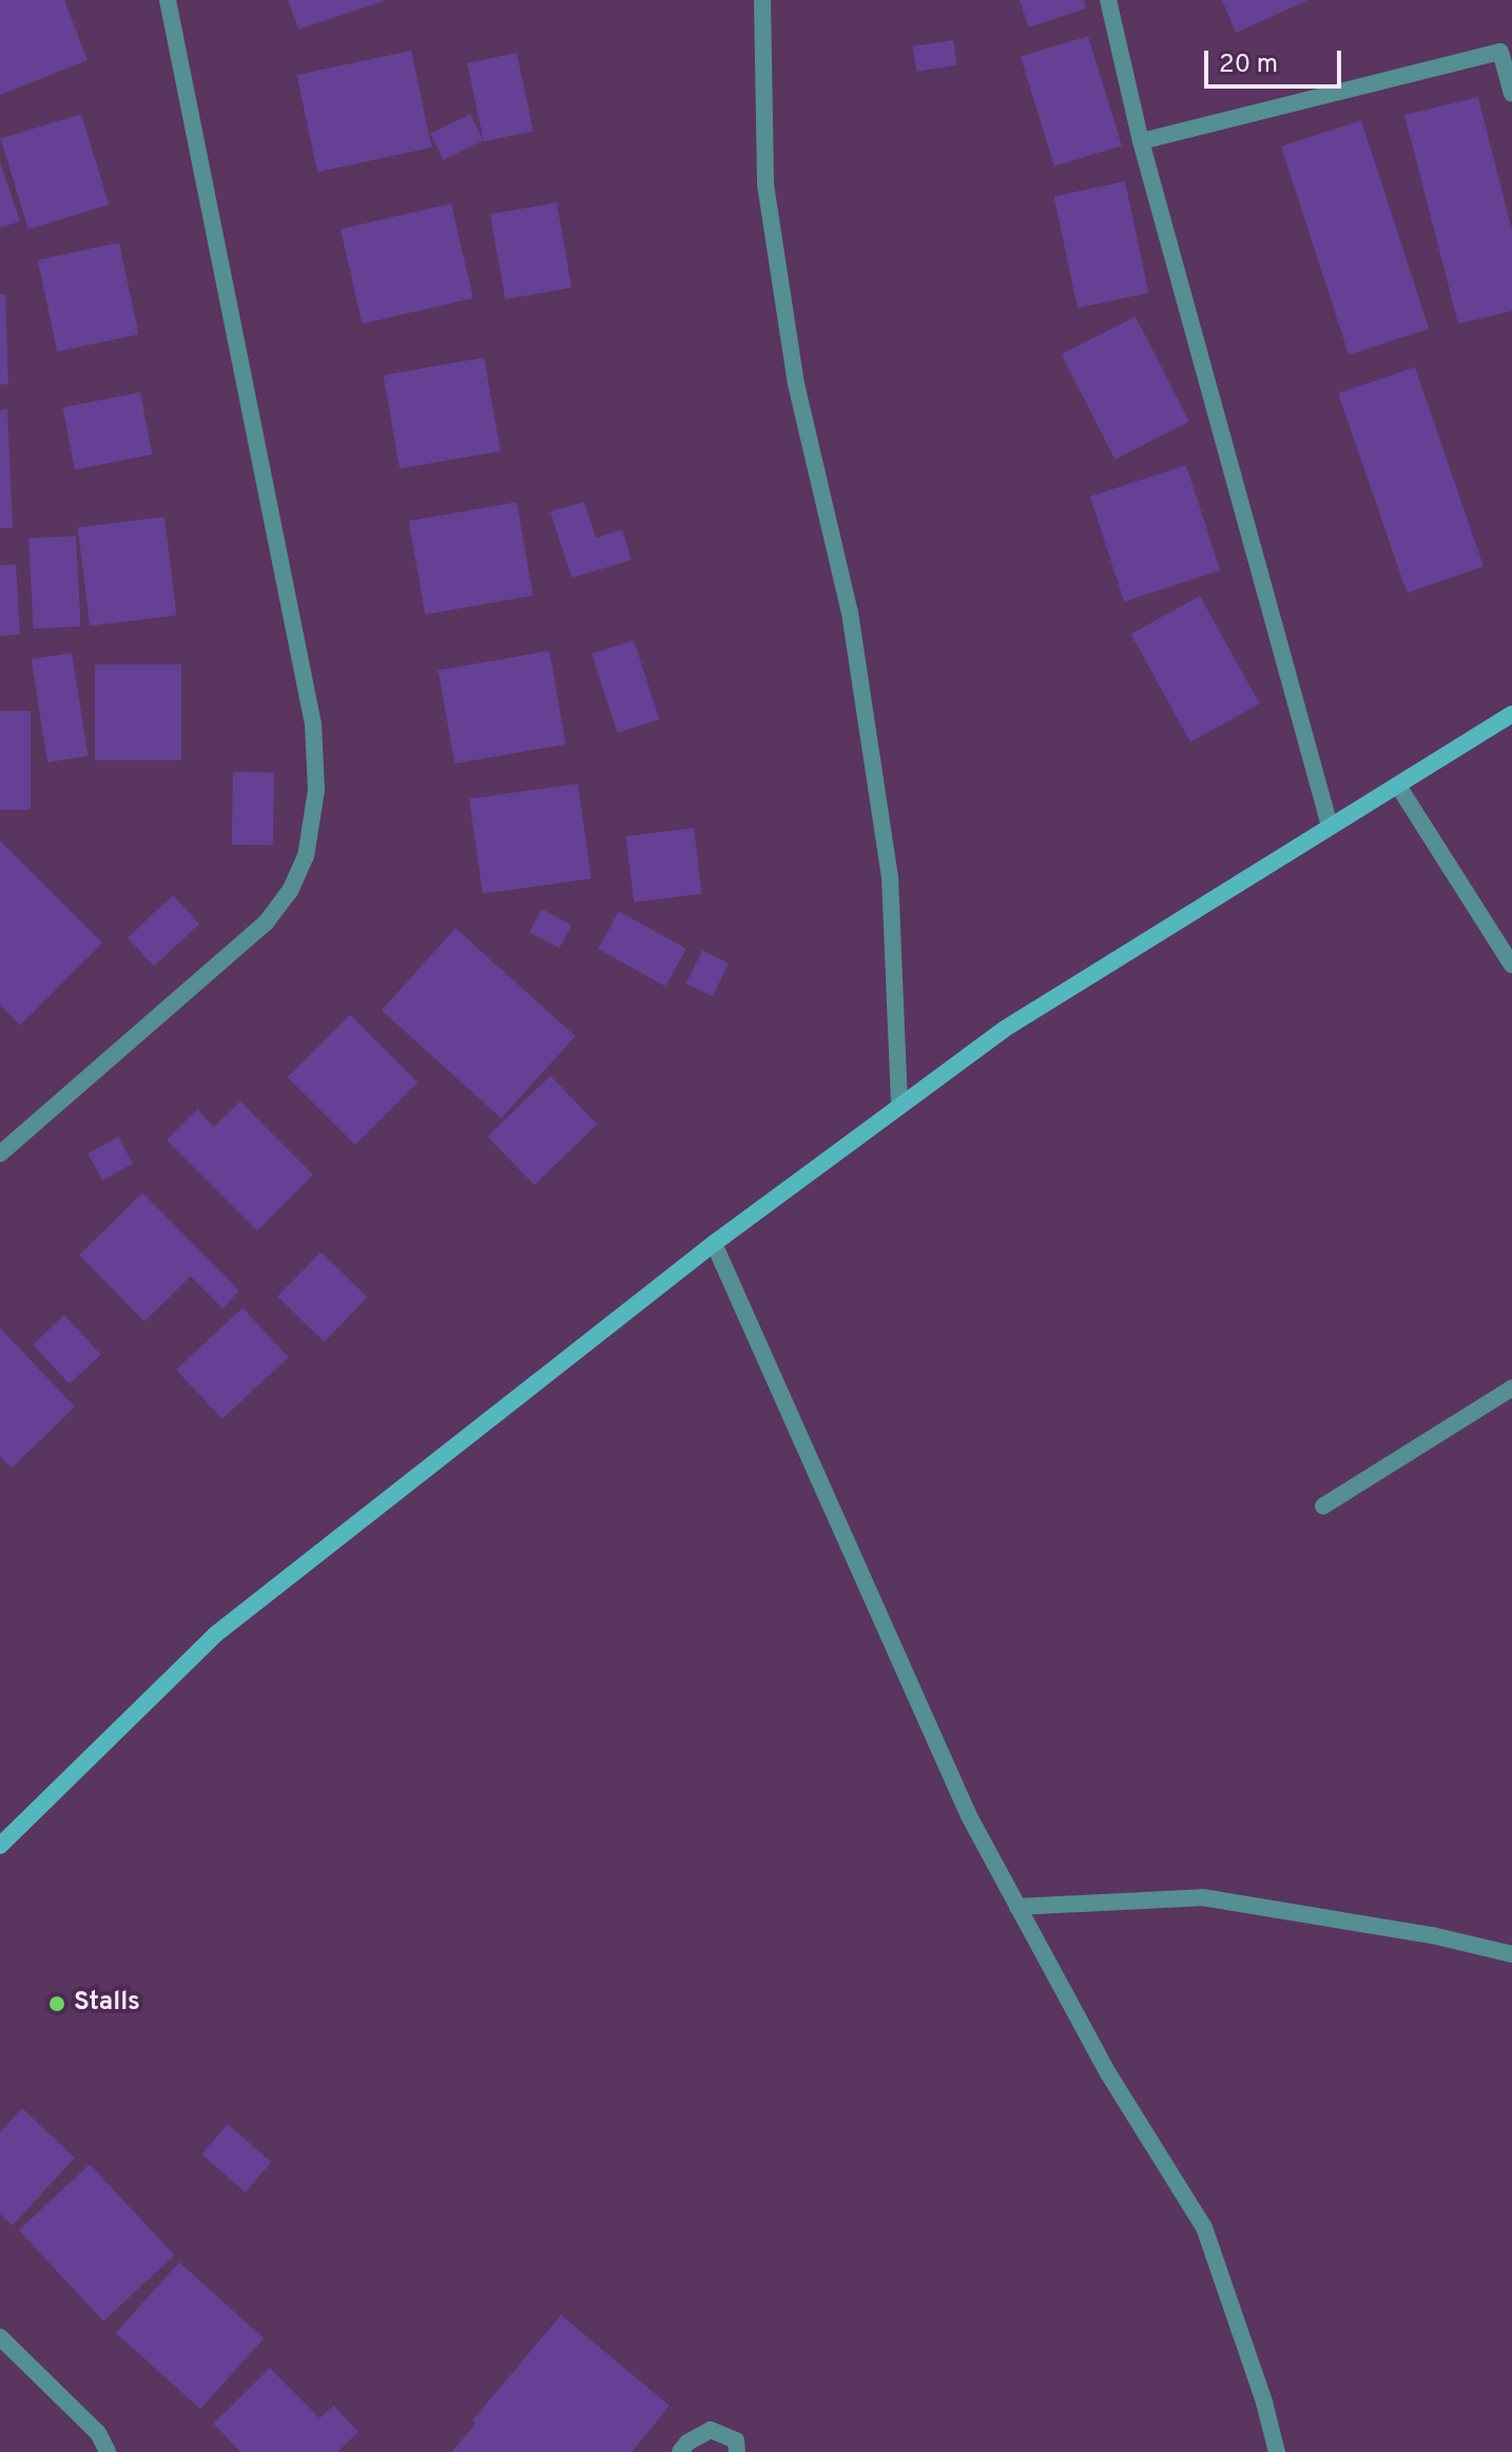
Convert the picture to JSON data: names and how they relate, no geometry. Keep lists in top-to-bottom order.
{
  "places": ["Stalls"],
  "scale_bar": "20 m"
}
